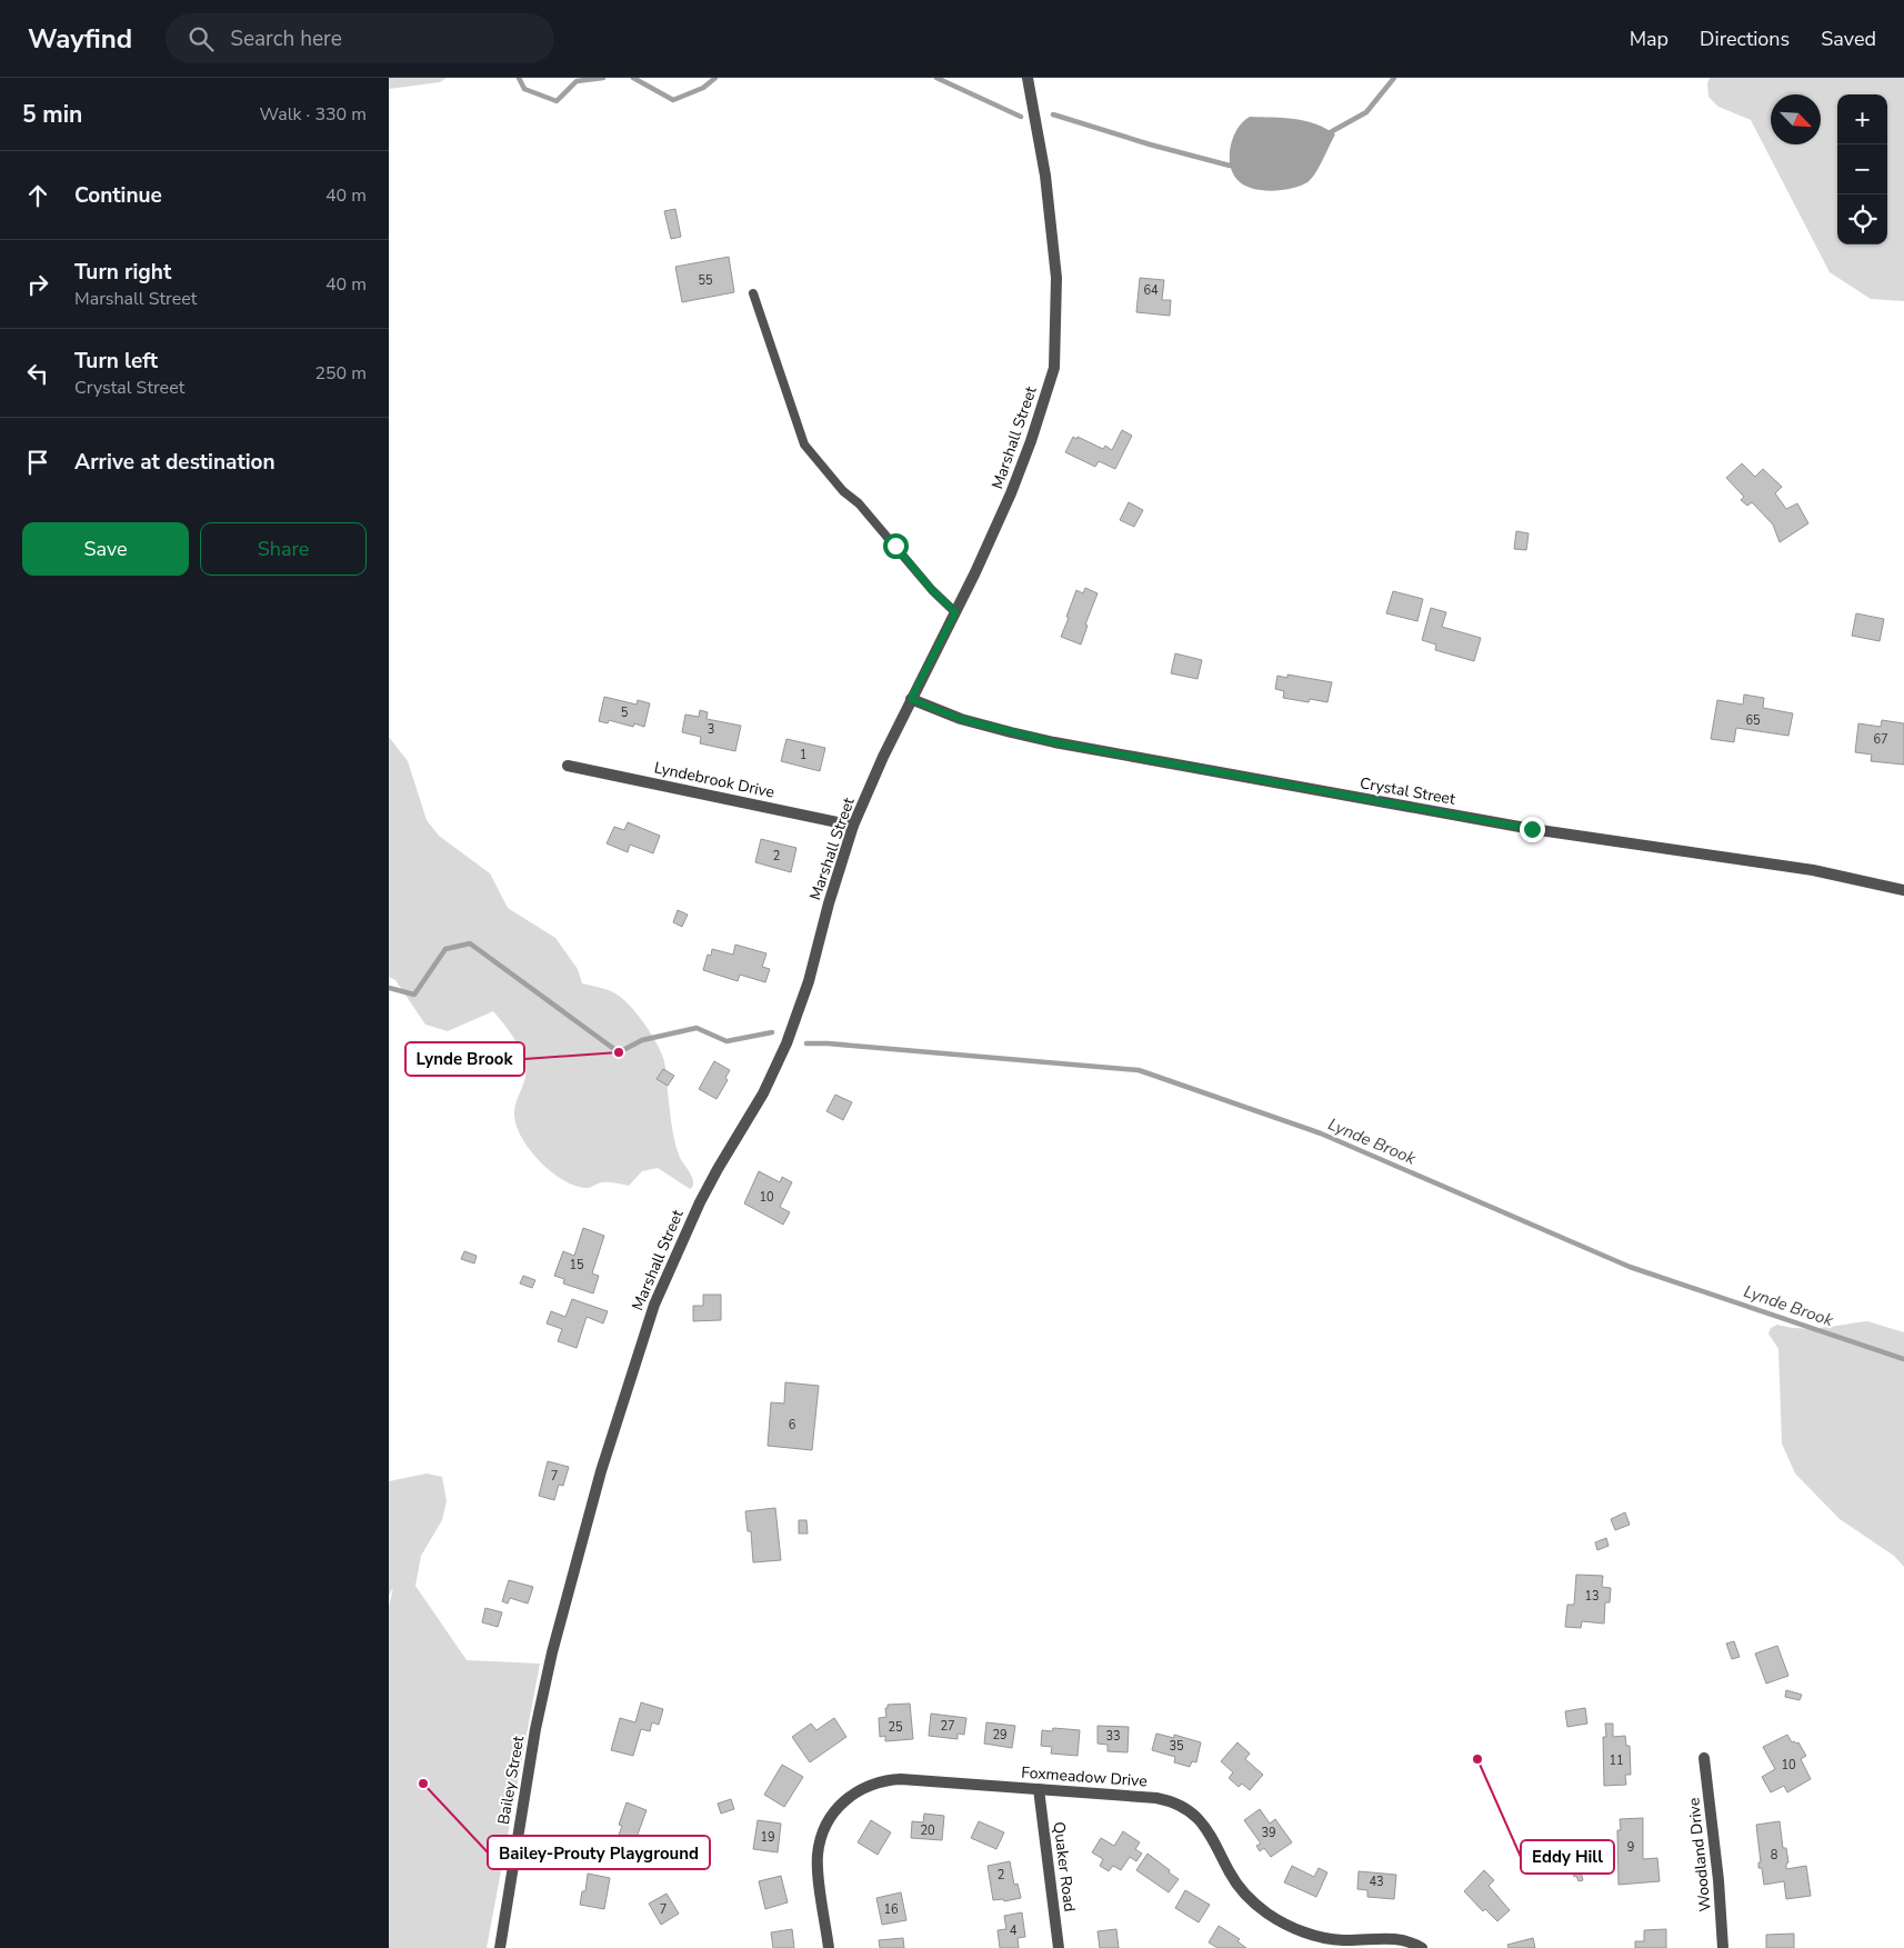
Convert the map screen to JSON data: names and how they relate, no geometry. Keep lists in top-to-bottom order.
{
  "streets": {
    "street": [
      "Marshall Street",
      "Lyndebrook Drive",
      "Crystal Street",
      "Foxmeadow Drive",
      "Bailey Street",
      "Woodland Drive",
      "Quaker Road"
    ]
  },
  "crossings": [
    ["Marshall Street", "Lyndebrook Drive"],
    ["Marshall Street", "Crystal Street"],
    ["Marshall Street", "Bailey Street"],
    ["Foxmeadow Drive", "Quaker Road"]
  ],
  "water": ["Lynde Brook"],
  "places": ["Lynde Brook", "Eddy Hill", "Bailey-Prouty Playground"],
  "house_numbers": [
    "55",
    "64",
    "5",
    "65",
    "3",
    "67",
    "1",
    "2",
    "10",
    "15",
    "6",
    "7",
    "13",
    "27",
    "25",
    "29",
    "33",
    "35",
    "11",
    "10",
    "20",
    "39",
    "19",
    "9",
    "8",
    "2",
    "43",
    "7",
    "16",
    "4"
  ],
  "north": "bottom right",
  "page": {
    "header": "Wayfind",
    "search": "Search here",
    "nav": ["Map", "Directions", "Saved"],
    "heading": ["5 min", "Walk · 330 m"],
    "map_buttons": ["+", "−"],
    "list": [
      ["Continue", "40 m"],
      ["Turn right", "Marshall Street", "40 m"],
      ["Turn left", "Crystal Street", "250 m"],
      "Arrive at destination"
    ],
    "buttons": ["Save", "Share"]
  }
}
